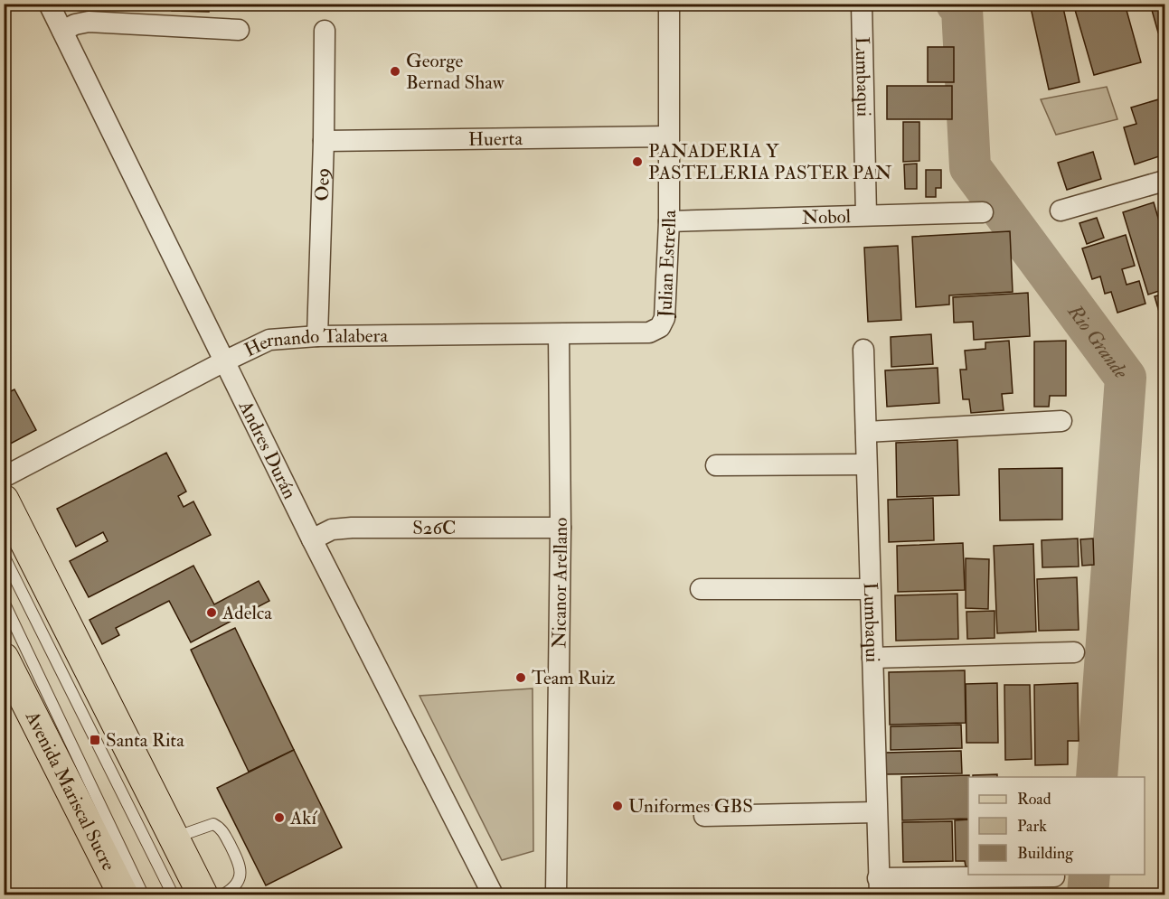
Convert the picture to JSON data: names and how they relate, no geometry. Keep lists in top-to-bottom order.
{
  "streets": {
    "main road": ["Avenida Mariscal Sucre"],
    "street": [
      "Lumbaqui",
      "Huerta",
      "Oe9",
      "Nobol",
      "Julian Estrella",
      "Hernando Talabera",
      "Andres Durán",
      "S26C",
      "Nicanor Arellano"
    ]
  },
  "crossings": [
    ["Lumbaqui", "Nobol"],
    ["Huerta", "Oe9"],
    ["Huerta", "Julian Estrella"],
    ["Oe9", "Hernando Talabera"],
    ["Nobol", "Julian Estrella"],
    ["Julian Estrella", "Hernando Talabera"],
    ["Hernando Talabera", "Andres Durán"],
    ["Hernando Talabera", "Nicanor Arellano"],
    ["Andres Durán", "S26C"],
    ["S26C", "Nicanor Arellano"]
  ],
  "water": ["Rio Grande"],
  "places": {
    "other": [
      "George Bernad Shaw",
      "PANADERIA Y PASTELERIA PASTER PAN",
      "Adelca",
      "Team Ruiz",
      "Uniformes GBS",
      "Akí"
    ],
    "transit": ["Santa Rita"]
  },
  "legend": ["Road", "Park", "Building"]
}
